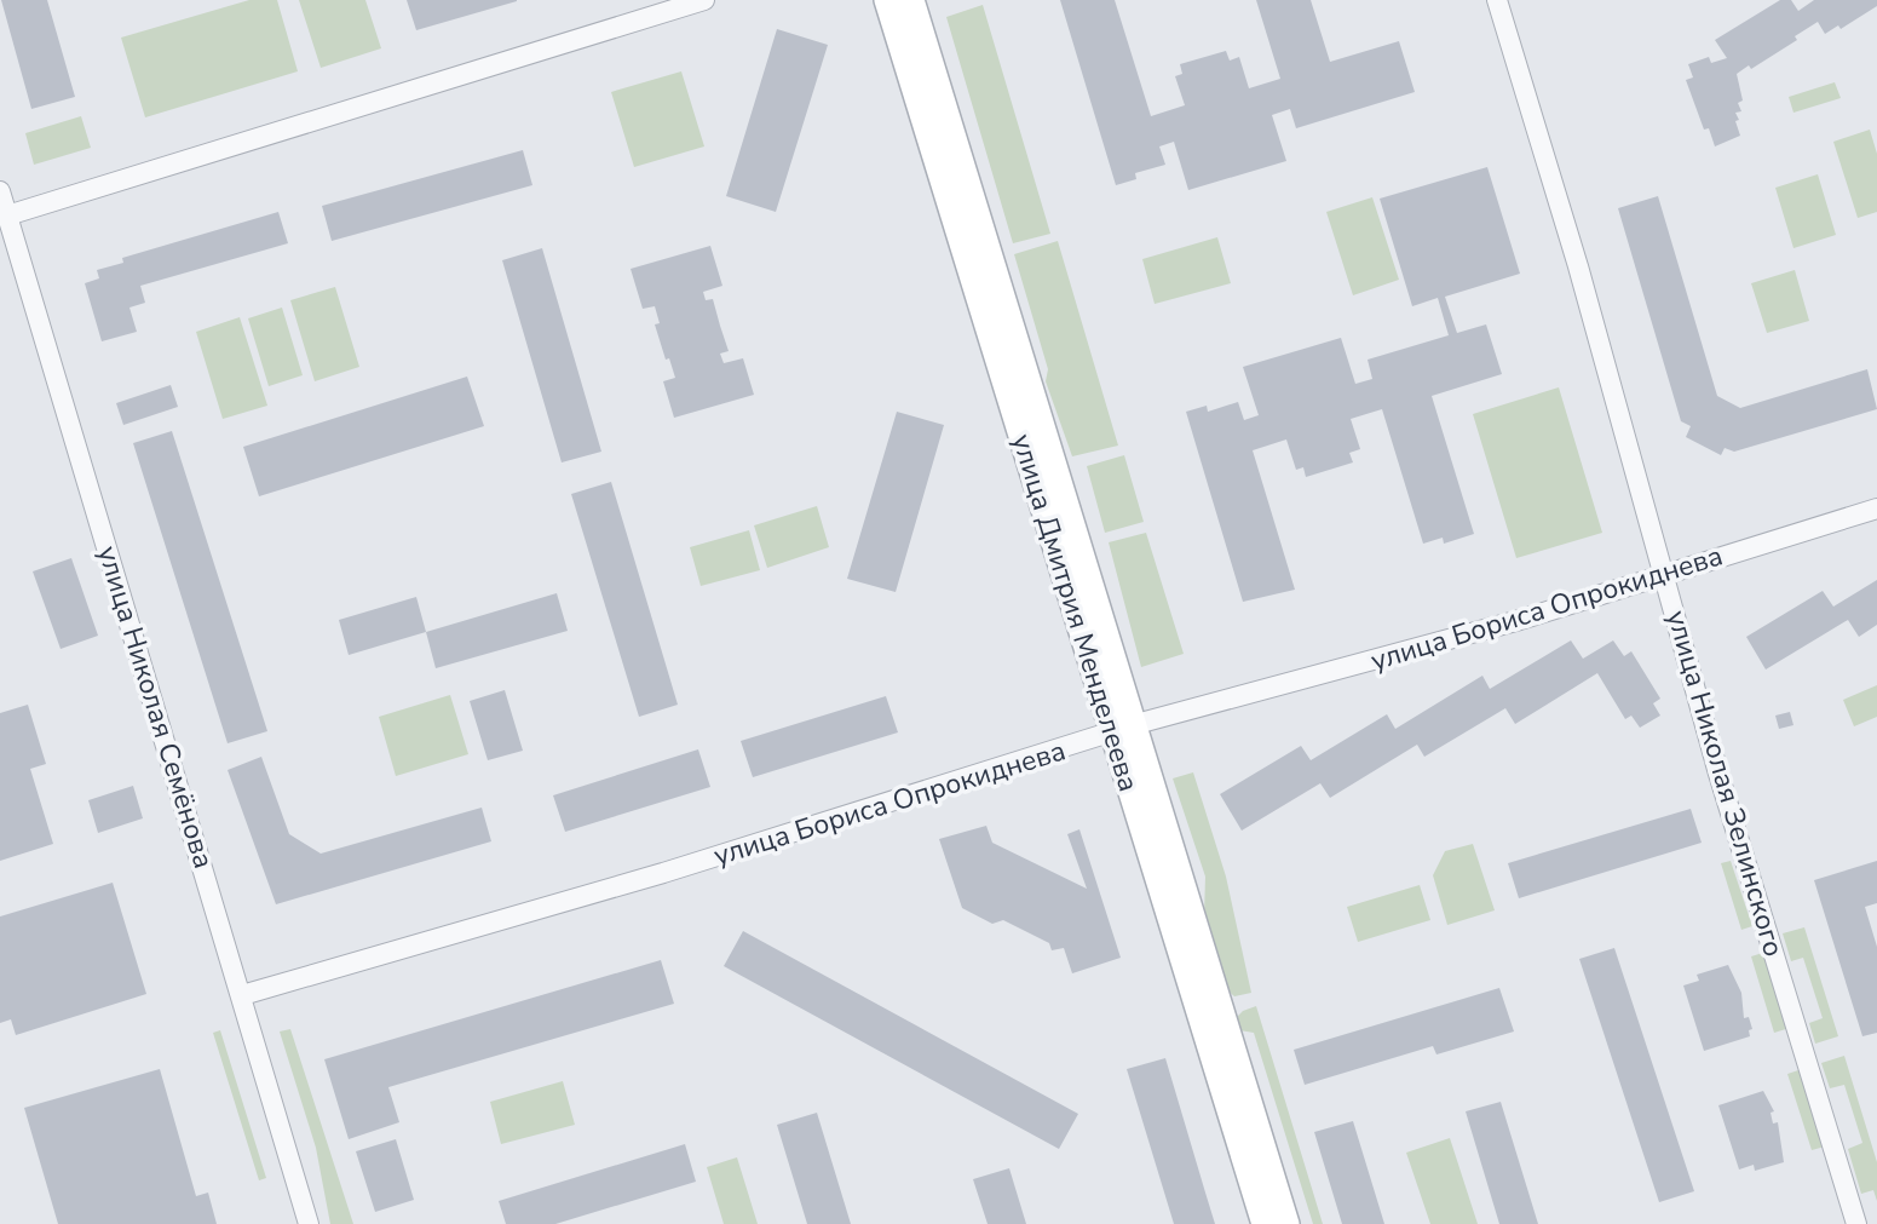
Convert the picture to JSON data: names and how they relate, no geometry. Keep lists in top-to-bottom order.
{
  "streets": {
    "street": [
      "улица Бориса Опрокиднева",
      "улица Дмитрия Менделеева",
      "улица Николая Семёнова",
      "улица Николая Зелинского"
    ]
  },
  "crossings": [
    ["улица Бориса Опрокиднева", "улица Дмитрия Менделеева"],
    ["улица Бориса Опрокиднева", "улица Николая Семёнова"],
    ["улица Бориса Опрокиднева", "улица Николая Зелинского"]
  ]
}
